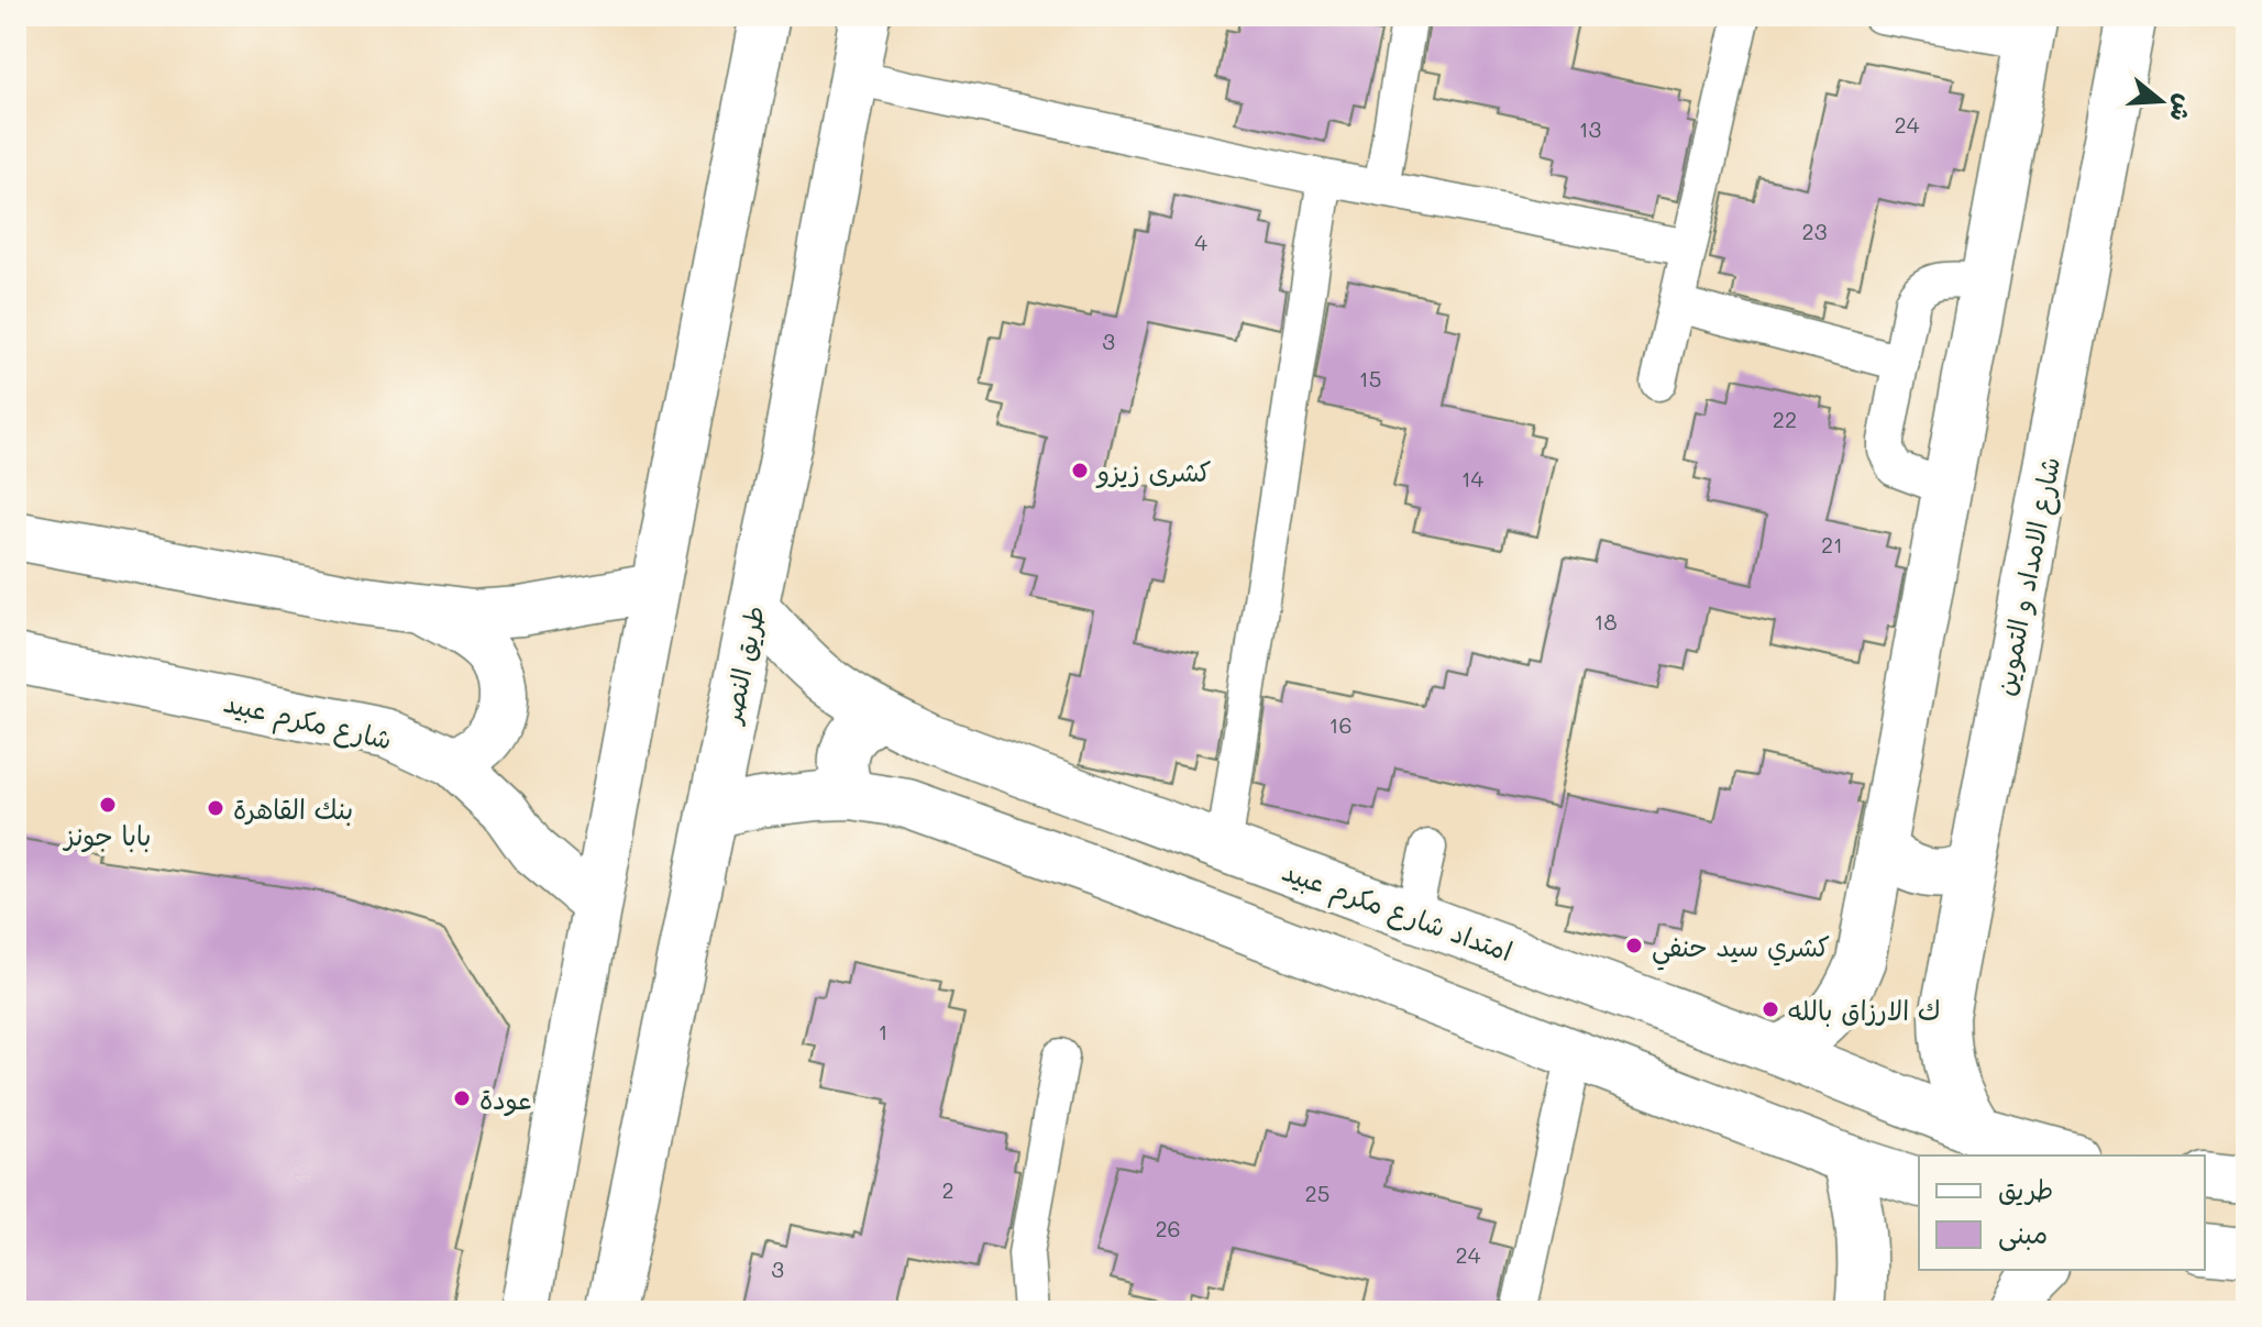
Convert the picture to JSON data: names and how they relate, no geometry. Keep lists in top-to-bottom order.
{
  "streets": {
    "main road": [
      "شارع الامداد و التموين",
      "طريق النصر",
      "شارع مكرم عبيد",
      "امتداد شارع مكرم عبيد"
    ]
  },
  "crossings": [
    ["شارع الامداد و التموين", "امتداد شارع مكرم عبيد"],
    ["طريق النصر", "امتداد شارع مكرم عبيد"]
  ],
  "places": [
    "كشرى زيزو",
    "بابا جونز",
    "بنك القاهرة",
    "كشري سيد حنفي",
    "ك الارزاق بالله",
    "عودة"
  ],
  "house_numbers": [
    "24",
    "13",
    "23",
    "4",
    "3",
    "15",
    "22",
    "14",
    "21",
    "18",
    "16",
    "1",
    "2",
    "25",
    "26",
    "24",
    "3"
  ],
  "legend": ["طريق", "مبنى"],
  "north": "right"
}
